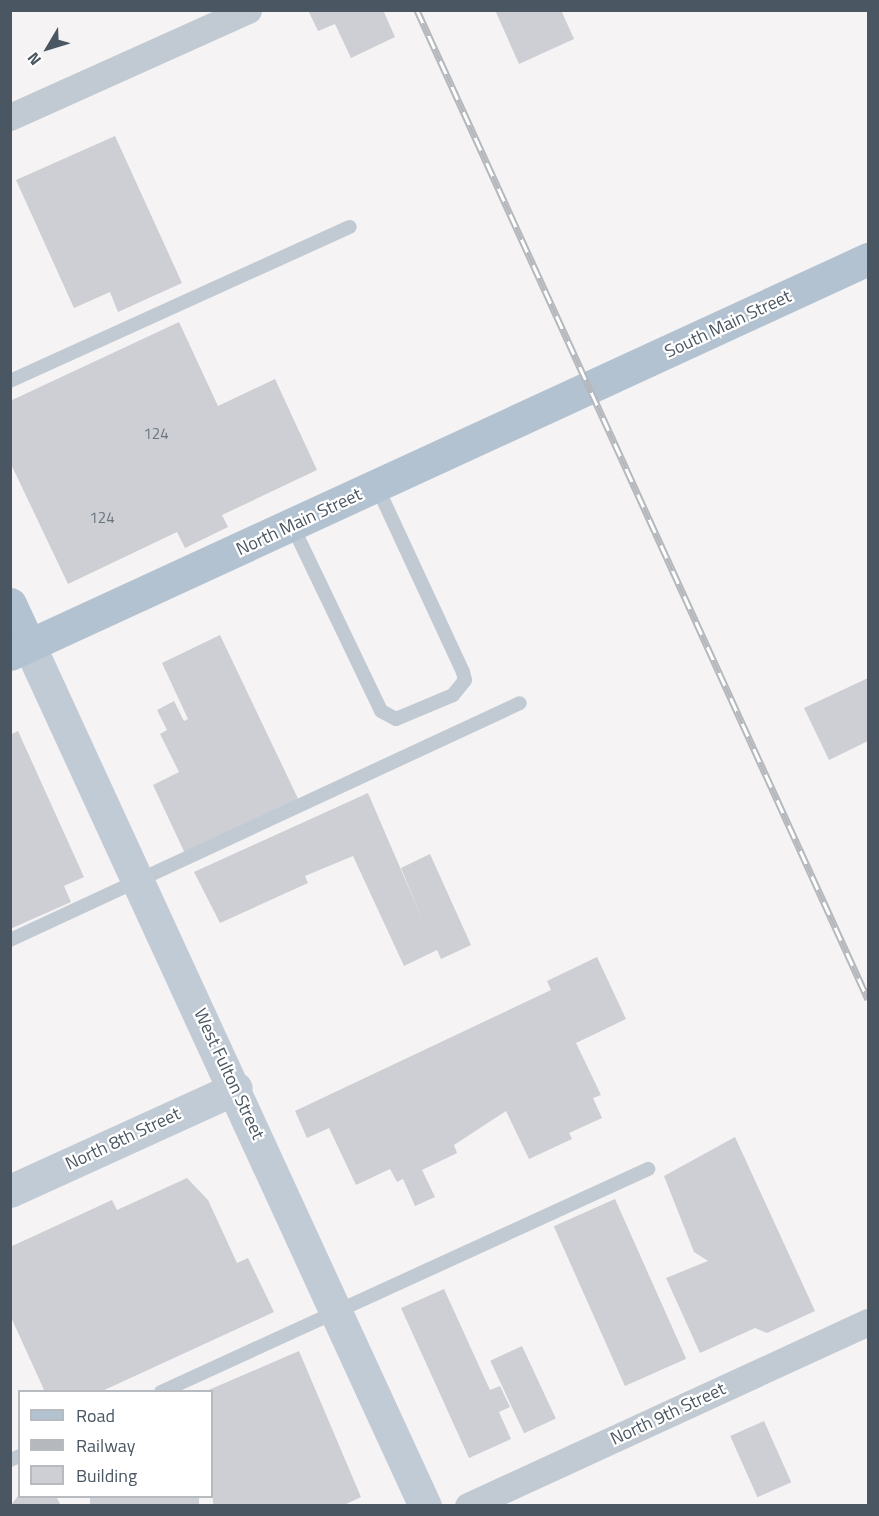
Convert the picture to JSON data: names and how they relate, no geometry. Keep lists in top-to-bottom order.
{
  "streets": {
    "main road": ["South Main Street", "North Main Street"],
    "street": ["West Fulton Street", "North 8th Street", "North 9th Street"]
  },
  "crossings": [
    ["South Main Street", "North Main Street"],
    ["North Main Street", "West Fulton Street"],
    ["West Fulton Street", "North 8th Street"]
  ],
  "house_numbers": ["124", "124"],
  "legend": ["Road", "Railway", "Building"],
  "north": "bottom left"
}
